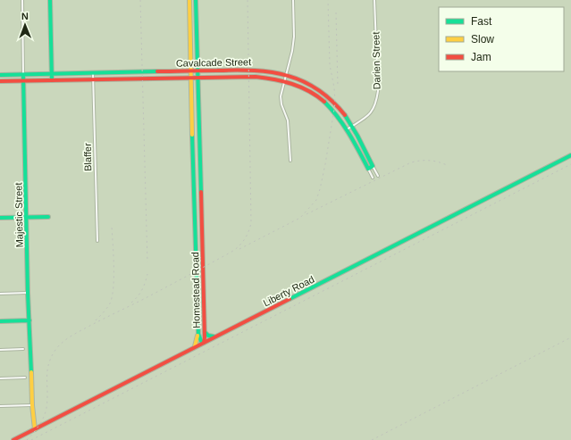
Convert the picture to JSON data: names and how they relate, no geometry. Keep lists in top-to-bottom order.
{
  "streets": {
    "main road": [
      "Cavalcade Street",
      "Majestic Street",
      "Homestead Road",
      "Liberty Road"
    ],
    "street": ["Darien Street", "Blaffer"]
  },
  "crossings": [
    ["Darien Street", "Cavalcade Street"],
    ["Cavalcade Street", "Blaffer"],
    ["Cavalcade Street", "Majestic Street"],
    ["Cavalcade Street", "Homestead Road"],
    ["Majestic Street", "Liberty Road"],
    ["Homestead Road", "Liberty Road"]
  ],
  "legend": ["Fast", "Slow", "Jam"],
  "north": "top"
}
